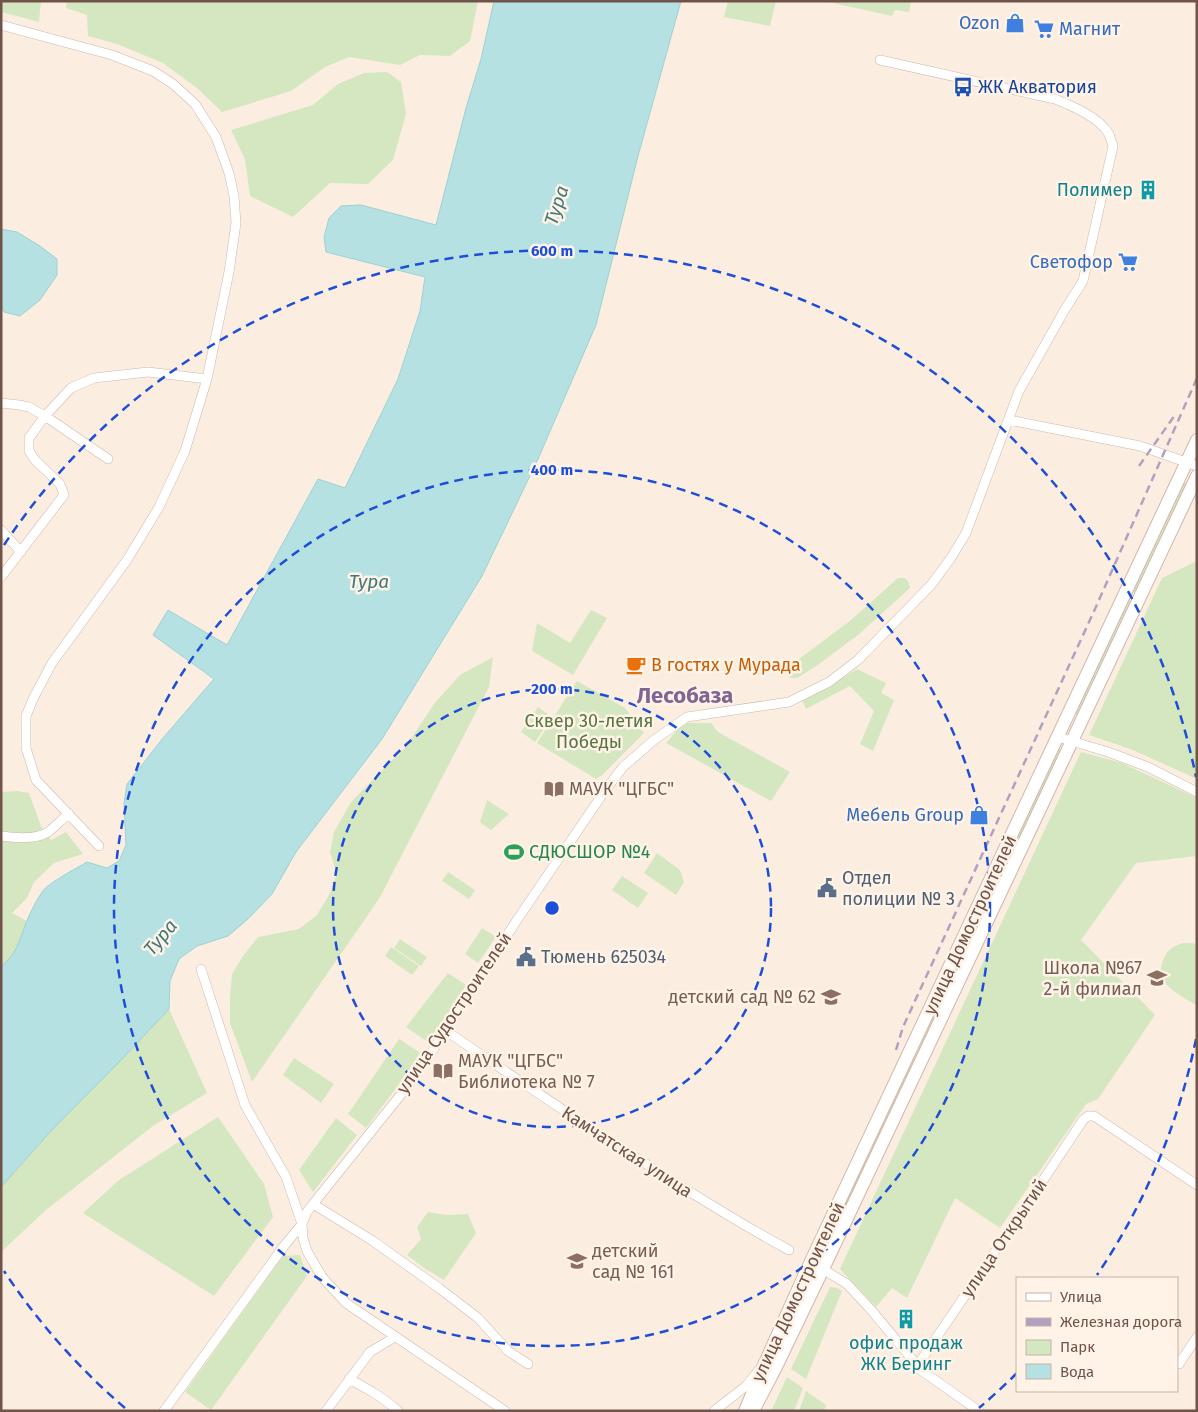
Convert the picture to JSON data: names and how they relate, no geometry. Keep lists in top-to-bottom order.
{
  "streets": {
    "main road": ["улица Домостроителей"],
    "street": ["улица Судостроителей", "Камчатская улица", "улица Открытий"]
  },
  "crossings": [
    ["улица Судостроителей", "Камчатская улица"]
  ],
  "districts": ["Лесобаза"],
  "water": ["Тура"],
  "parks": ["Сквер 30-летия Победы"],
  "places": {
    "shop": ["Ozon", "Мебель Group"],
    "supermarket": ["Магнит", "Светофор"],
    "bus stop": ["ЖК Акватория"],
    "building": ["Полимер", "офис продаж ЖК Беринг"],
    "cafe": ["В гостях у Мурада"],
    "library": ["МАУК \"ЦГБС\"", "МАУК \"ЦГБС\" Библиотека № 7"],
    "sports": ["СДЮСШОР №4"],
    "public building": ["Отдел полиции № 3", "Тюмень 625034"],
    "school or university": ["Школа №67 2-й филиал", "детский сад № 62", "детский сад № 161"]
  },
  "legend": [
    "Улица",
    "Железная дорога",
    "Парк",
    "Вода"
  ],
  "rings": ["600 m", "400 m", "200 m"]
}
